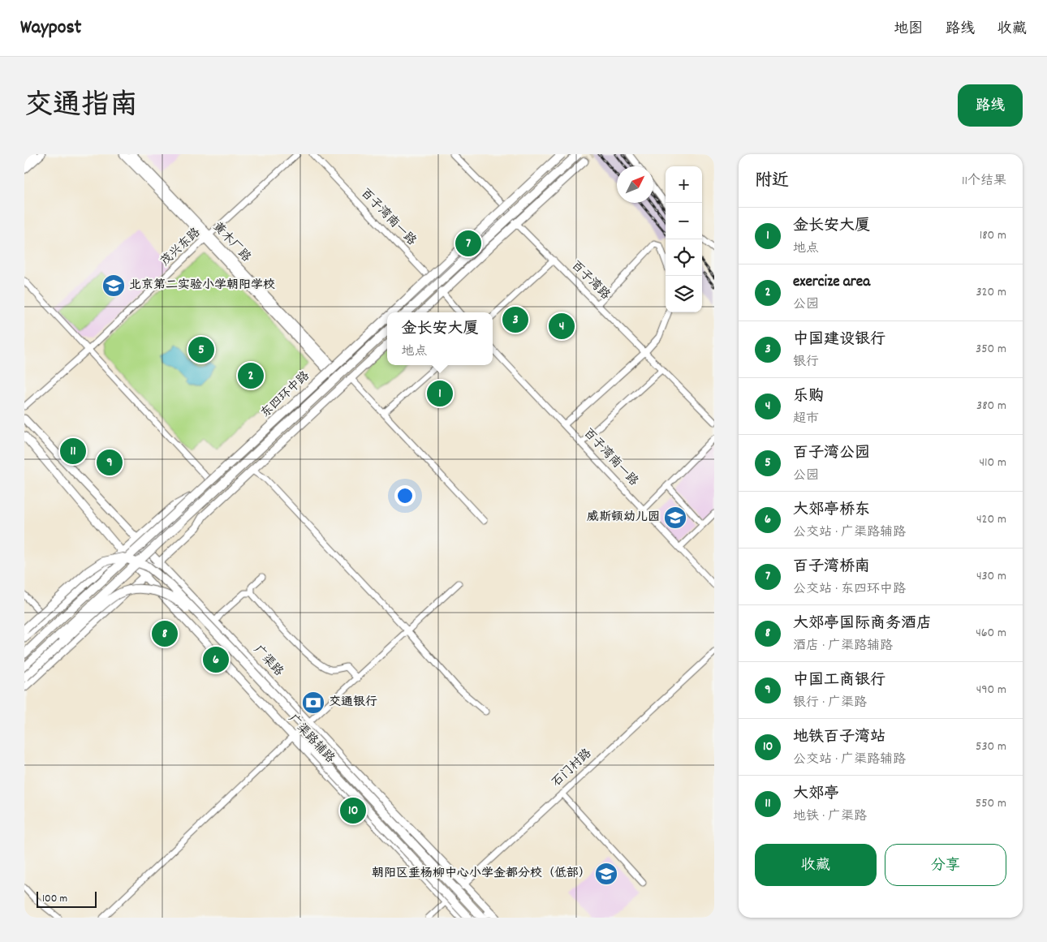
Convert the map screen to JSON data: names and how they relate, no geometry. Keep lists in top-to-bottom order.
{
  "streets": {
    "highway": ["东四环中路", "广渠路"],
    "main road": ["黄木厂路", "广渠路辅路"],
    "street": [
      "百子湾南一路",
      "茂兴东路",
      "百子湾路",
      "石门村路"
    ]
  },
  "crossings": [
    ["百子湾南一路", "东四环中路"],
    ["黄木厂路", "茂兴东路"],
    ["百子湾路", "东四环中路"],
    ["东四环中路", "广渠路"],
    ["广渠路", "石门村路"],
    ["广渠路辅路", "石门村路"]
  ],
  "places": {
    "school or university": ["北京第二实验小学朝阳学校", "威斯顿幼儿园", "朝阳区垂杨柳中心小学金都分校（低部）"],
    "bank": ["交通银行"]
  },
  "scale_bar": "100 m",
  "north": "top right",
  "page": {
    "header": "Waypost",
    "nav": ["地图", "路线", "收藏"],
    "title": "交通指南",
    "buttons": [
      "路线",
      ["收藏", "分享"]
    ],
    "heading": ["附近", "11个结果"],
    "map_buttons": ["+", "−"],
    "list": [
      {
        "mark": "1",
        "name": "金长安大厦",
        "note": "地点",
        "value": "180 m"
      },
      {
        "mark": "2",
        "name": "exercize area",
        "note": "公园",
        "value": "320 m"
      },
      {
        "mark": "3",
        "name": "中国建设银行",
        "note": "银行",
        "value": "350 m"
      },
      {
        "mark": "4",
        "name": "乐购",
        "note": "超市",
        "value": "380 m"
      },
      {
        "mark": "5",
        "name": "百子湾公园",
        "note": "公园",
        "value": "410 m"
      },
      {
        "mark": "6",
        "name": "大郊亭桥东",
        "note": "公交站 · 广渠路辅路",
        "value": "420 m"
      },
      {
        "mark": "7",
        "name": "百子湾桥南",
        "note": "公交站 · 东四环中路",
        "value": "430 m"
      },
      {
        "mark": "8",
        "name": "大郊亭国际商务酒店",
        "note": "酒店 · 广渠路辅路",
        "value": "460 m"
      },
      {
        "mark": "9",
        "name": "中国工商银行",
        "note": "银行 · 广渠路",
        "value": "490 m"
      },
      {
        "mark": "10",
        "name": "地铁百子湾站",
        "note": "公交站 · 广渠路辅路",
        "value": "530 m"
      },
      {
        "mark": "11",
        "name": "大郊亭",
        "note": "地铁 · 广渠路",
        "value": "550 m"
      }
    ],
    "pins": [
      "7",
      "3",
      "4",
      "5",
      "2",
      "1",
      "11",
      "9",
      "8",
      "6",
      "10"
    ],
    "popup": ["金长安大厦", "地点"],
    "scale": "100 m"
  }
}
